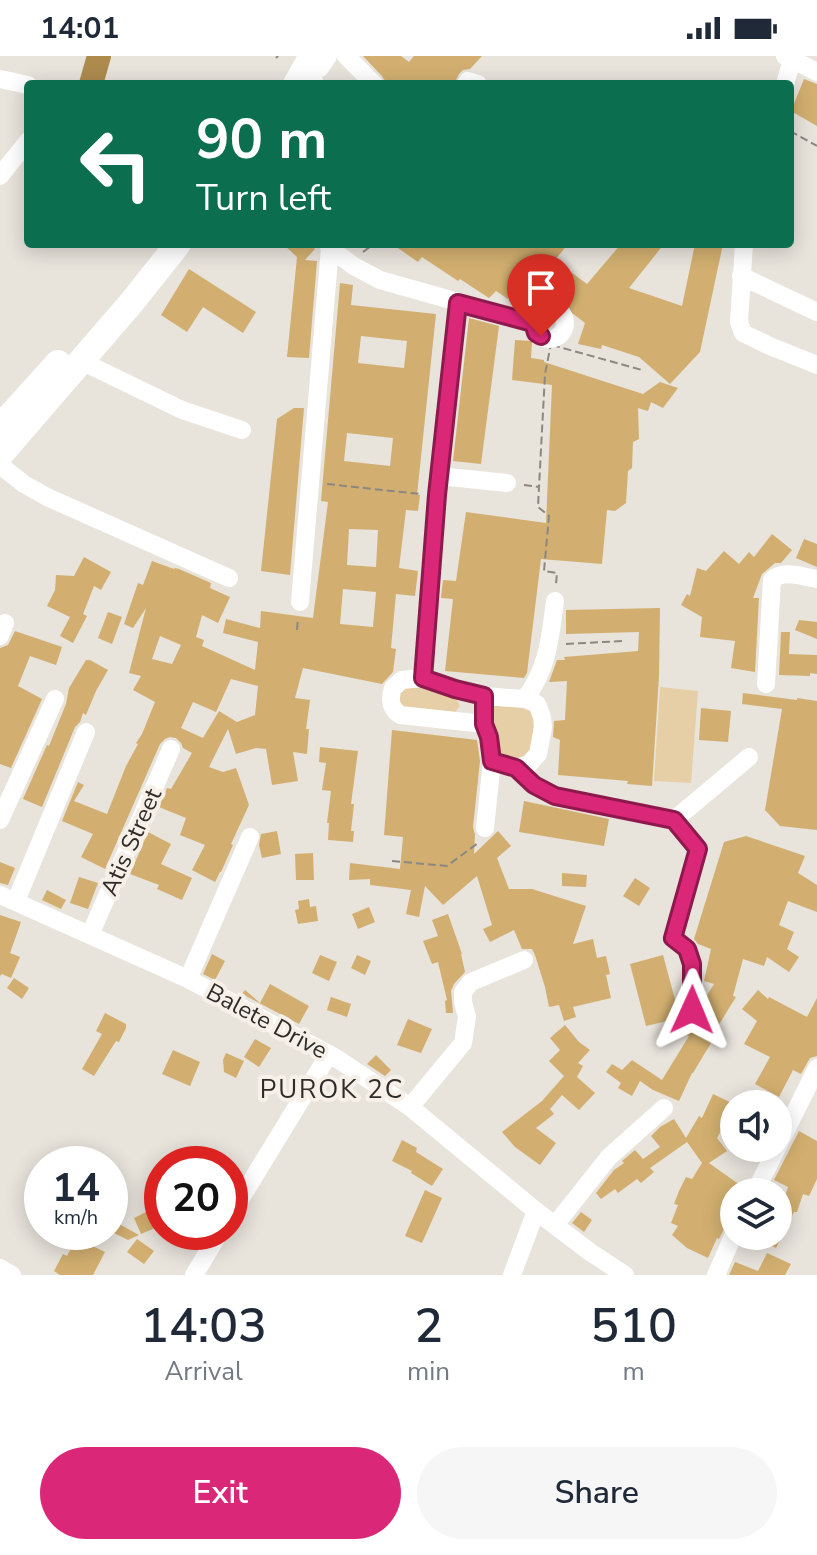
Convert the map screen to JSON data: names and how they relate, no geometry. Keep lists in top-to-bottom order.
{
  "streets": {
    "street": ["Atis Street", "Balete Drive"]
  },
  "crossings": [
    ["Atis Street", "Balete Drive"]
  ],
  "districts": ["PUROK 2C"],
  "page": {
    "status": "14:01",
    "turn": ["90 m", "Turn left"],
    "speed": "14 km/h",
    "limit": "20",
    "eta": [
      "14:03",
      "Arrival",
      "2",
      "min",
      "510",
      "m"
    ],
    "buttons": ["Exit", "Share"]
  }
}
